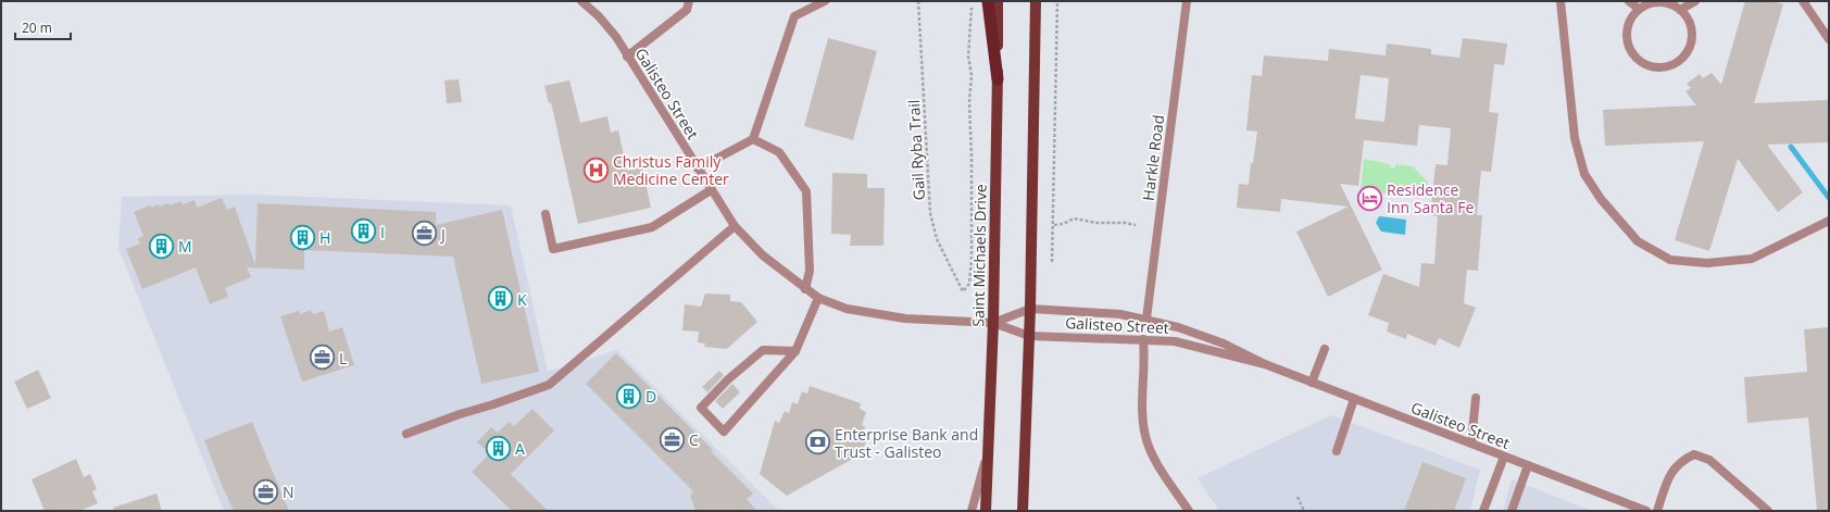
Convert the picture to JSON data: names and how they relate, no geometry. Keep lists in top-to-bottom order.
{
  "streets": {
    "main road": ["Saint Michaels Drive"],
    "street": ["Galisteo Street", "Harkle Road"],
    "path": ["Gail Ryba Trail"]
  },
  "crossings": [
    ["Galisteo Street", "Harkle Road"],
    ["Galisteo Street", "Saint Michaels Drive"]
  ],
  "places": {
    "hospital": ["Christus Family Medicine Center"],
    "hotel": ["Residence Inn Santa Fe"],
    "building": [
      "I",
      "H",
      "M",
      "K",
      "D",
      "A"
    ],
    "office": [
      "J",
      "L",
      "C",
      "N"
    ],
    "bank": ["Enterprise Bank and Trust - Galisteo"]
  },
  "scale_bar": "20 m"
}
